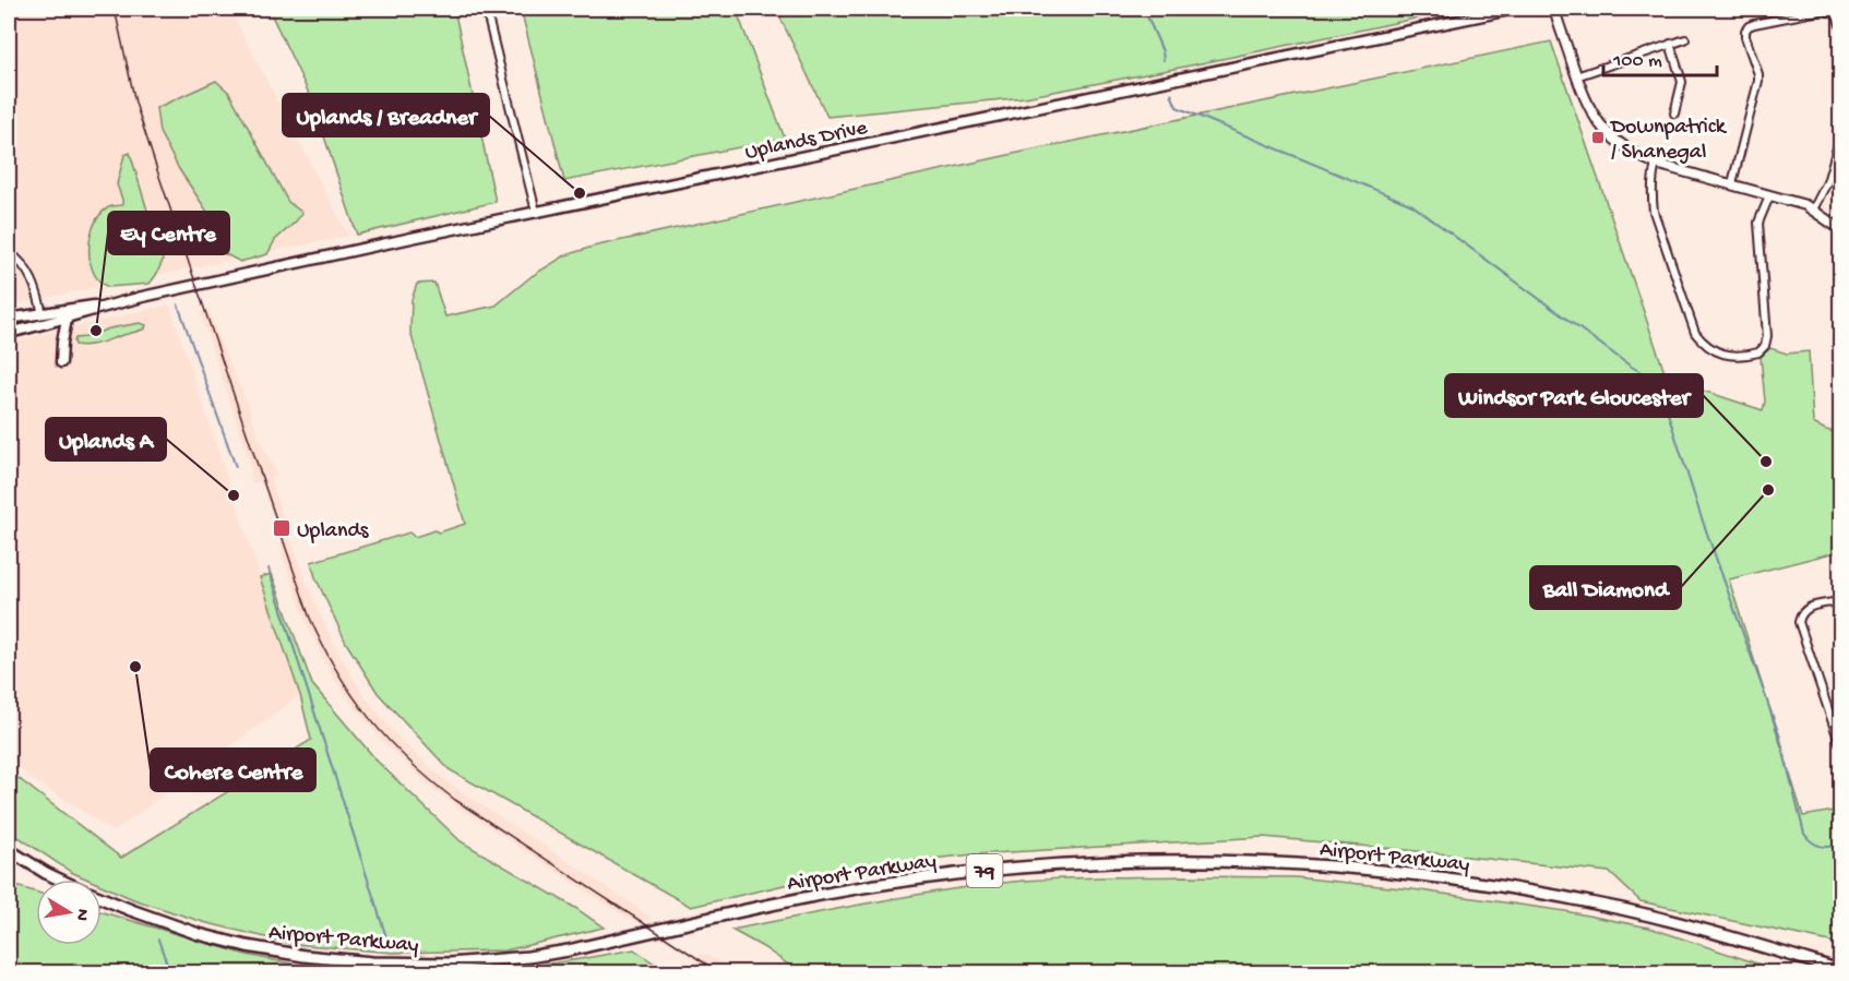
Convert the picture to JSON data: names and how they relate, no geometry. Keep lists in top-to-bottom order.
{
  "streets": {
    "highway": ["Airport Parkway", "79"],
    "main road": ["Uplands Drive"]
  },
  "places": {
    "transit": ["Downpatrick / Shanegal", "Uplands"],
    "other": [
      "Uplands / Breadner",
      "Ey Centre",
      "Windsor Park Gloucester",
      "Ball Diamond",
      "Uplands A",
      "Cohere Centre"
    ]
  },
  "scale_bar": "100 m",
  "north": "right"
}
